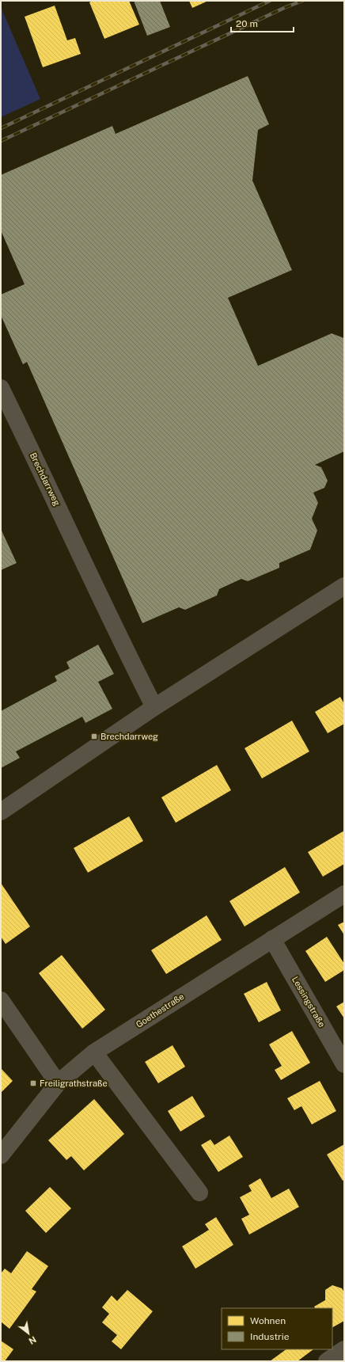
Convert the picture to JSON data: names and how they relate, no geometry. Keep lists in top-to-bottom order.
{
  "streets": {
    "street": ["Brechdarrweg", "Lessingstraße", "Goethestraße"]
  },
  "crossings": [
    ["Lessingstraße", "Goethestraße"]
  ],
  "places": {
    "transit": ["Brechdarrweg", "Freiligrathstraße"]
  },
  "legend": ["Wohnen", "Industrie"],
  "scale_bar": "20 m",
  "north": "bottom right"
}
